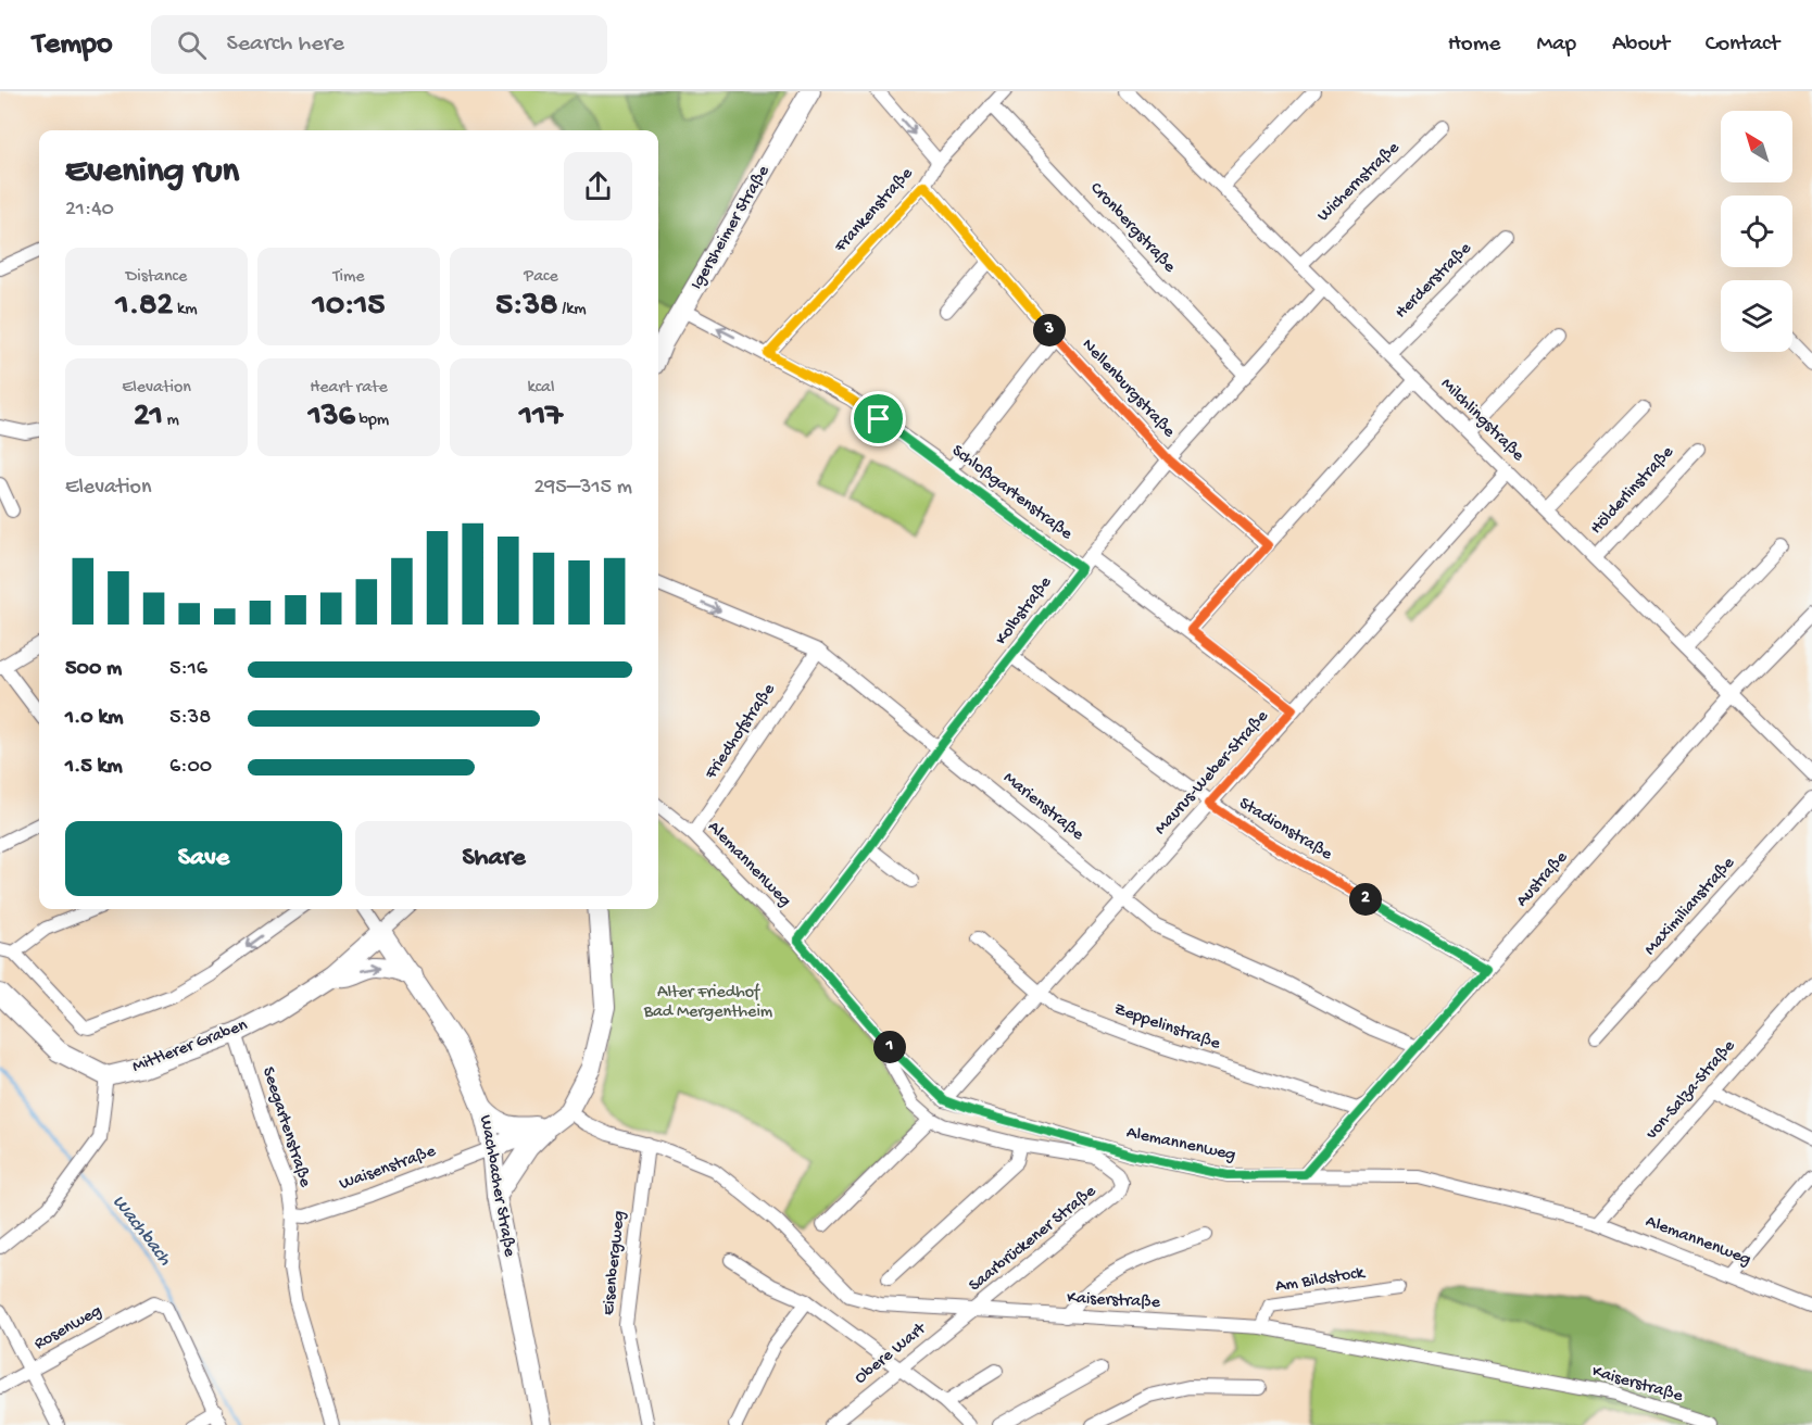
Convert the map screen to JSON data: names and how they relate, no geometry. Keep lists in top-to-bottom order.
{
  "streets": {
    "street": [
      "Wichernstraße",
      "Frankenstraße",
      "Igersheimer Straße",
      "Cronbergstraße",
      "Herderstraße",
      "Nellenburgstraße",
      "Milchlingstraße",
      "Hölderlinstraße",
      "Schloßgartenstraße",
      "Kolbstraße",
      "Friedhofstraße",
      "Maurus-Weber-Straße",
      "Marienstraße",
      "Stadionstraße",
      "Alemannenweg",
      "Austraße",
      "Maximilianstraße",
      "Zeppelinstraße",
      "Mittlerer Graben",
      "von-Salza-Straße",
      "Seegartenstraße",
      "Waisenstraße",
      "Wachbacher Straße",
      "Saarbrückener Straße",
      "Eisenbergweg",
      "Am Bildstock",
      "Kaiserstraße",
      "Rosenweg",
      "Obere Wart"
    ]
  },
  "crossings": [
    ["Wichernstraße", "Milchlingstraße"],
    ["Frankenstraße", "Cronbergstraße"],
    ["Frankenstraße", "Nellenburgstraße"],
    ["Frankenstraße", "Schloßgartenstraße"],
    ["Igersheimer Straße", "Schloßgartenstraße"],
    ["Cronbergstraße", "Kolbstraße"],
    ["Herderstraße", "Milchlingstraße"],
    ["Nellenburgstraße", "Kolbstraße"],
    ["Milchlingstraße", "Hölderlinstraße"],
    ["Milchlingstraße", "Kolbstraße"],
    ["Milchlingstraße", "Maurus-Weber-Straße"],
    ["Milchlingstraße", "Austraße"],
    ["Schloßgartenstraße", "Kolbstraße"],
    ["Kolbstraße", "Marienstraße"],
    ["Kolbstraße", "Stadionstraße"],
    ["Kolbstraße", "Alemannenweg"],
    ["Friedhofstraße", "Marienstraße"],
    ["Friedhofstraße", "Alemannenweg"],
    ["Maurus-Weber-Straße", "Marienstraße"],
    ["Maurus-Weber-Straße", "Stadionstraße"],
    ["Maurus-Weber-Straße", "Alemannenweg"],
    ["Maurus-Weber-Straße", "Zeppelinstraße"],
    ["Marienstraße", "Austraße"],
    ["Stadionstraße", "Austraße"],
    ["Alemannenweg", "Austraße"],
    ["Alemannenweg", "von-Salza-Straße"],
    ["Alemannenweg", "Saarbrückener Straße"],
    ["Austraße", "Zeppelinstraße"],
    ["Mittlerer Graben", "Seegartenstraße"],
    ["Mittlerer Graben", "Wachbacher Straße"],
    ["Seegartenstraße", "Waisenstraße"],
    ["Waisenstraße", "Wachbacher Straße"],
    ["Saarbrückener Straße", "Kaiserstraße"],
    ["Saarbrückener Straße", "Obere Wart"],
    ["Eisenbergweg", "Kaiserstraße"],
    ["Am Bildstock", "Kaiserstraße"],
    ["Kaiserstraße", "Obere Wart"]
  ],
  "water": ["Wachbach"],
  "parks": ["Alter Friedhof Bad Mergentheim"],
  "north": "top left",
  "page": {
    "header": "Tempo",
    "search": "Search here",
    "nav": [
      "Home",
      "Map",
      "About",
      "Contact"
    ],
    "heading": ["Evening run", "21:40"],
    "stats": [
      ["Distance", "1.82 km"],
      ["Time", "10:15"],
      ["Pace", "5:38 /km"],
      ["Elevation", "21 m"],
      ["Heart rate", "136 bpm"],
      ["kcal", "117"]
    ],
    "pins": ["3", "2", "1"],
    "chart": ["Elevation", "295–315 m"],
    "list": [
      {
        "name": "500 m",
        "note": "5:16"
      },
      {
        "name": "1.0 km",
        "note": "5:38"
      },
      {
        "name": "1.5 km",
        "note": "6:00"
      }
    ],
    "buttons": ["Save", "Share"]
  }
}
